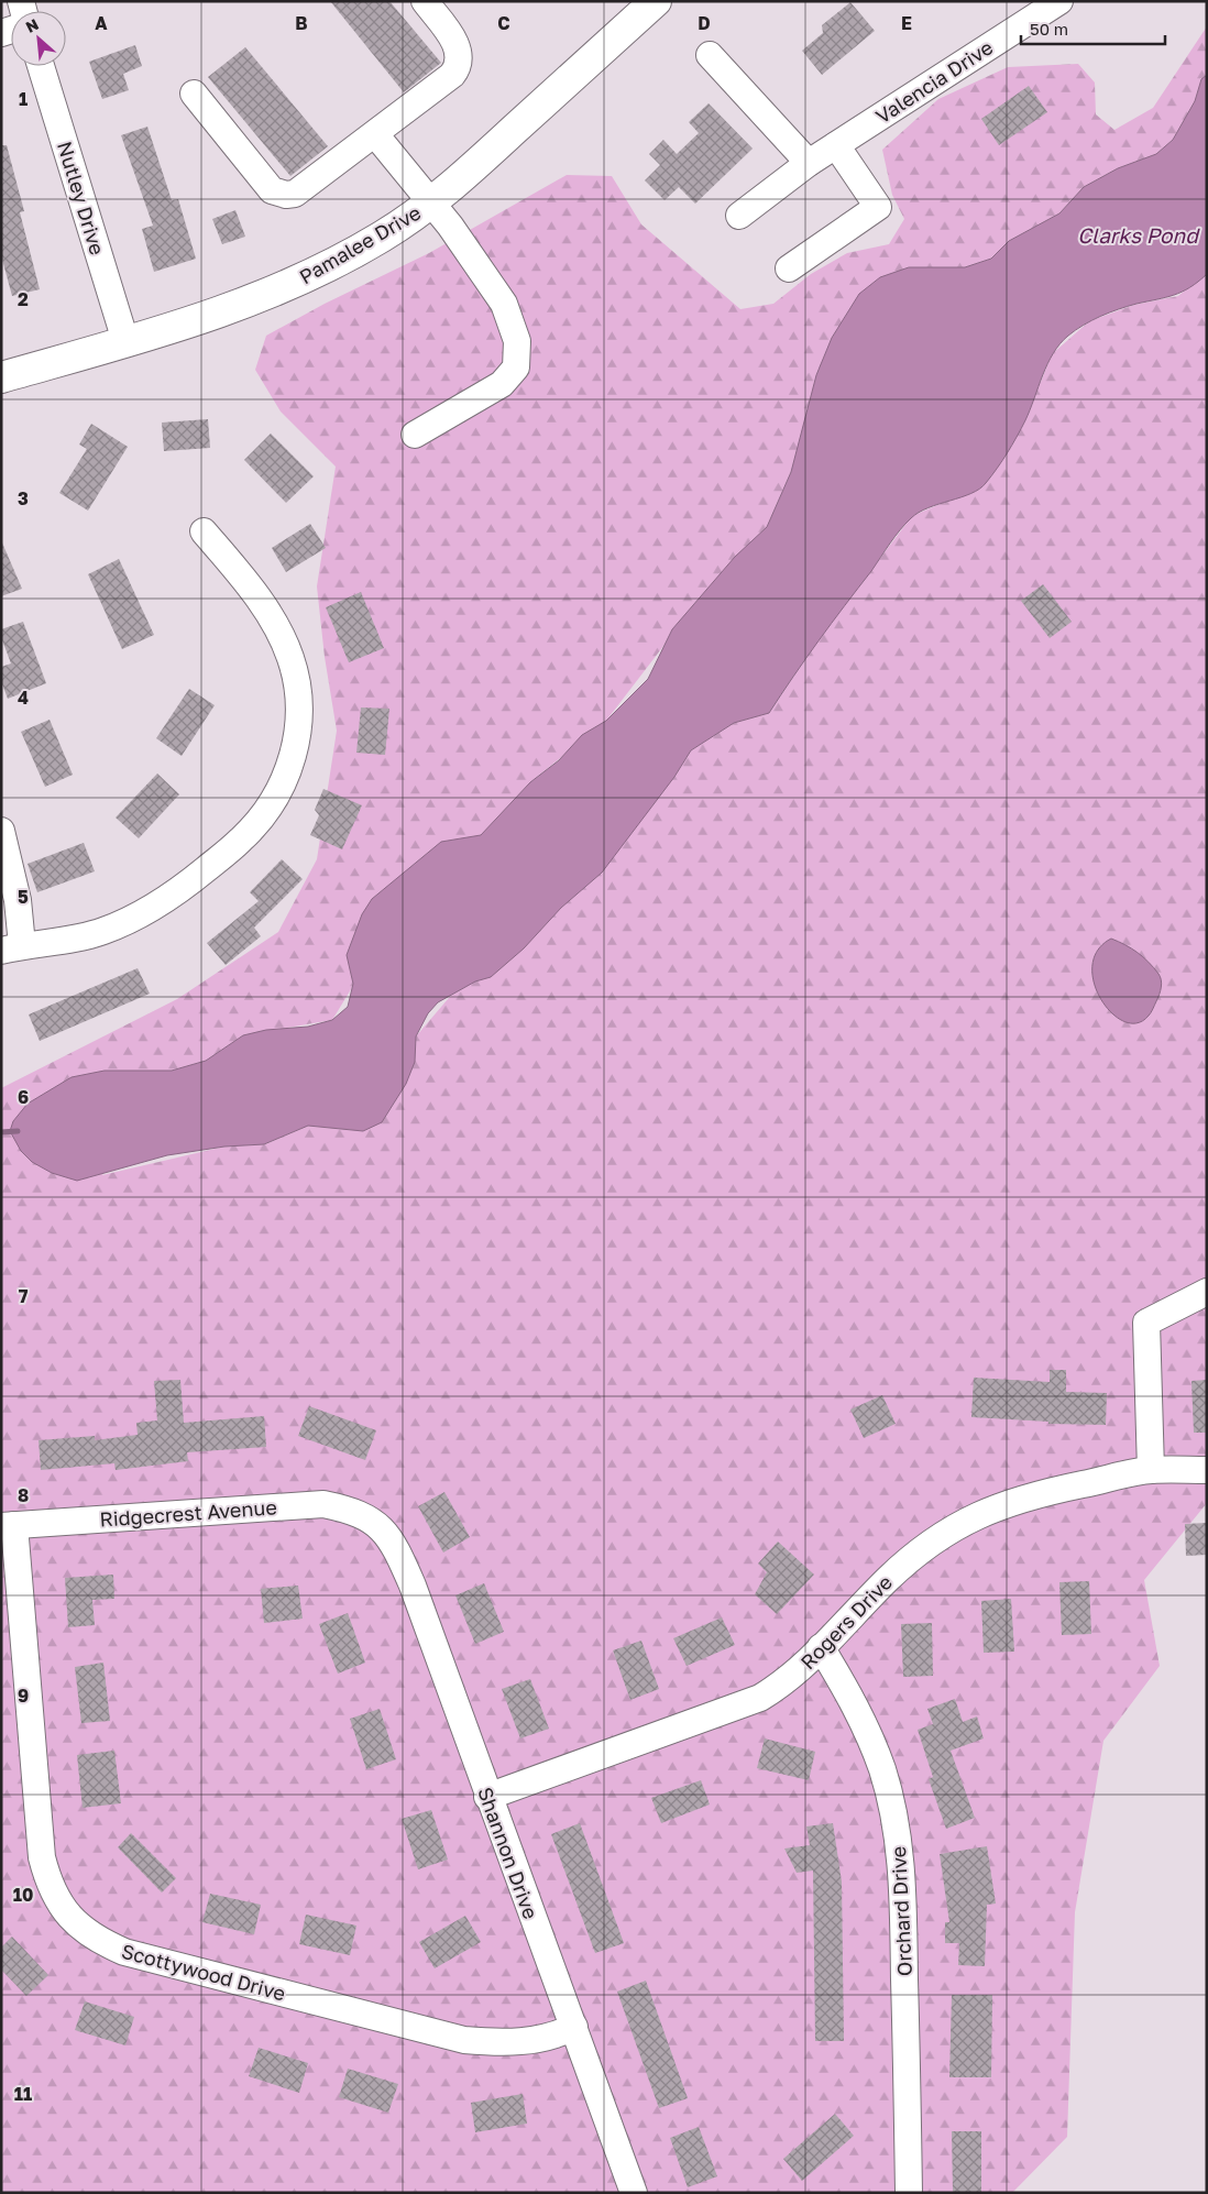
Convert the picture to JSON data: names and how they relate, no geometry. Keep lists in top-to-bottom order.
{
  "streets": {
    "main road": ["Pamalee Drive"],
    "street": [
      "Valencia Drive",
      "Nutley Drive",
      "Ridgecrest Avenue",
      "Rogers Drive",
      "Shannon Drive",
      "Orchard Drive",
      "Scottywood Drive"
    ]
  },
  "crossings": [
    ["Nutley Drive", "Pamalee Drive"],
    ["Ridgecrest Avenue", "Shannon Drive"],
    ["Ridgecrest Avenue", "Scottywood Drive"],
    ["Rogers Drive", "Shannon Drive"],
    ["Rogers Drive", "Orchard Drive"],
    ["Shannon Drive", "Scottywood Drive"]
  ],
  "water": ["Clarks Pond"],
  "scale_bar": "50 m",
  "north": "top left",
  "grid": {
    "columns": [
      "A",
      "B",
      "C",
      "D",
      "E"
    ],
    "rows": [
      "1",
      "2",
      "3",
      "4",
      "5",
      "6",
      "7",
      "8",
      "9",
      "10",
      "11"
    ]
  }
}
